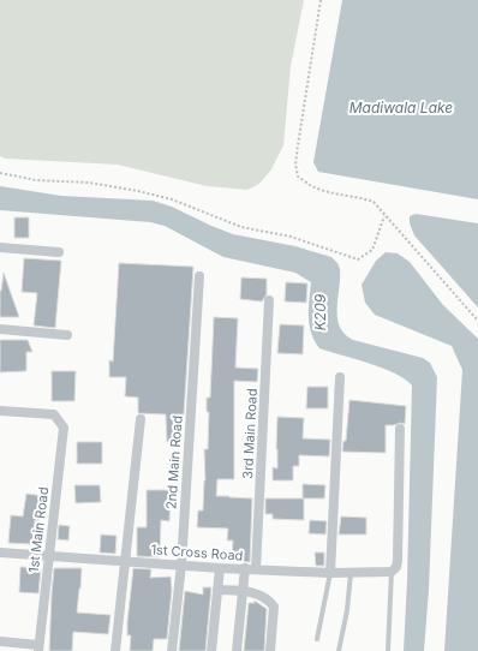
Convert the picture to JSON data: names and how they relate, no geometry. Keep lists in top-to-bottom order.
{
  "streets": {
    "street": [
      "3rd Main Road",
      "2nd Main Road",
      "1st Main Road",
      "1st Cross Road"
    ]
  },
  "crossings": [
    ["3rd Main Road", "1st Cross Road"],
    ["2nd Main Road", "1st Cross Road"],
    ["1st Main Road", "1st Cross Road"]
  ],
  "water": ["Madiwala Lake", "K209"]
}
